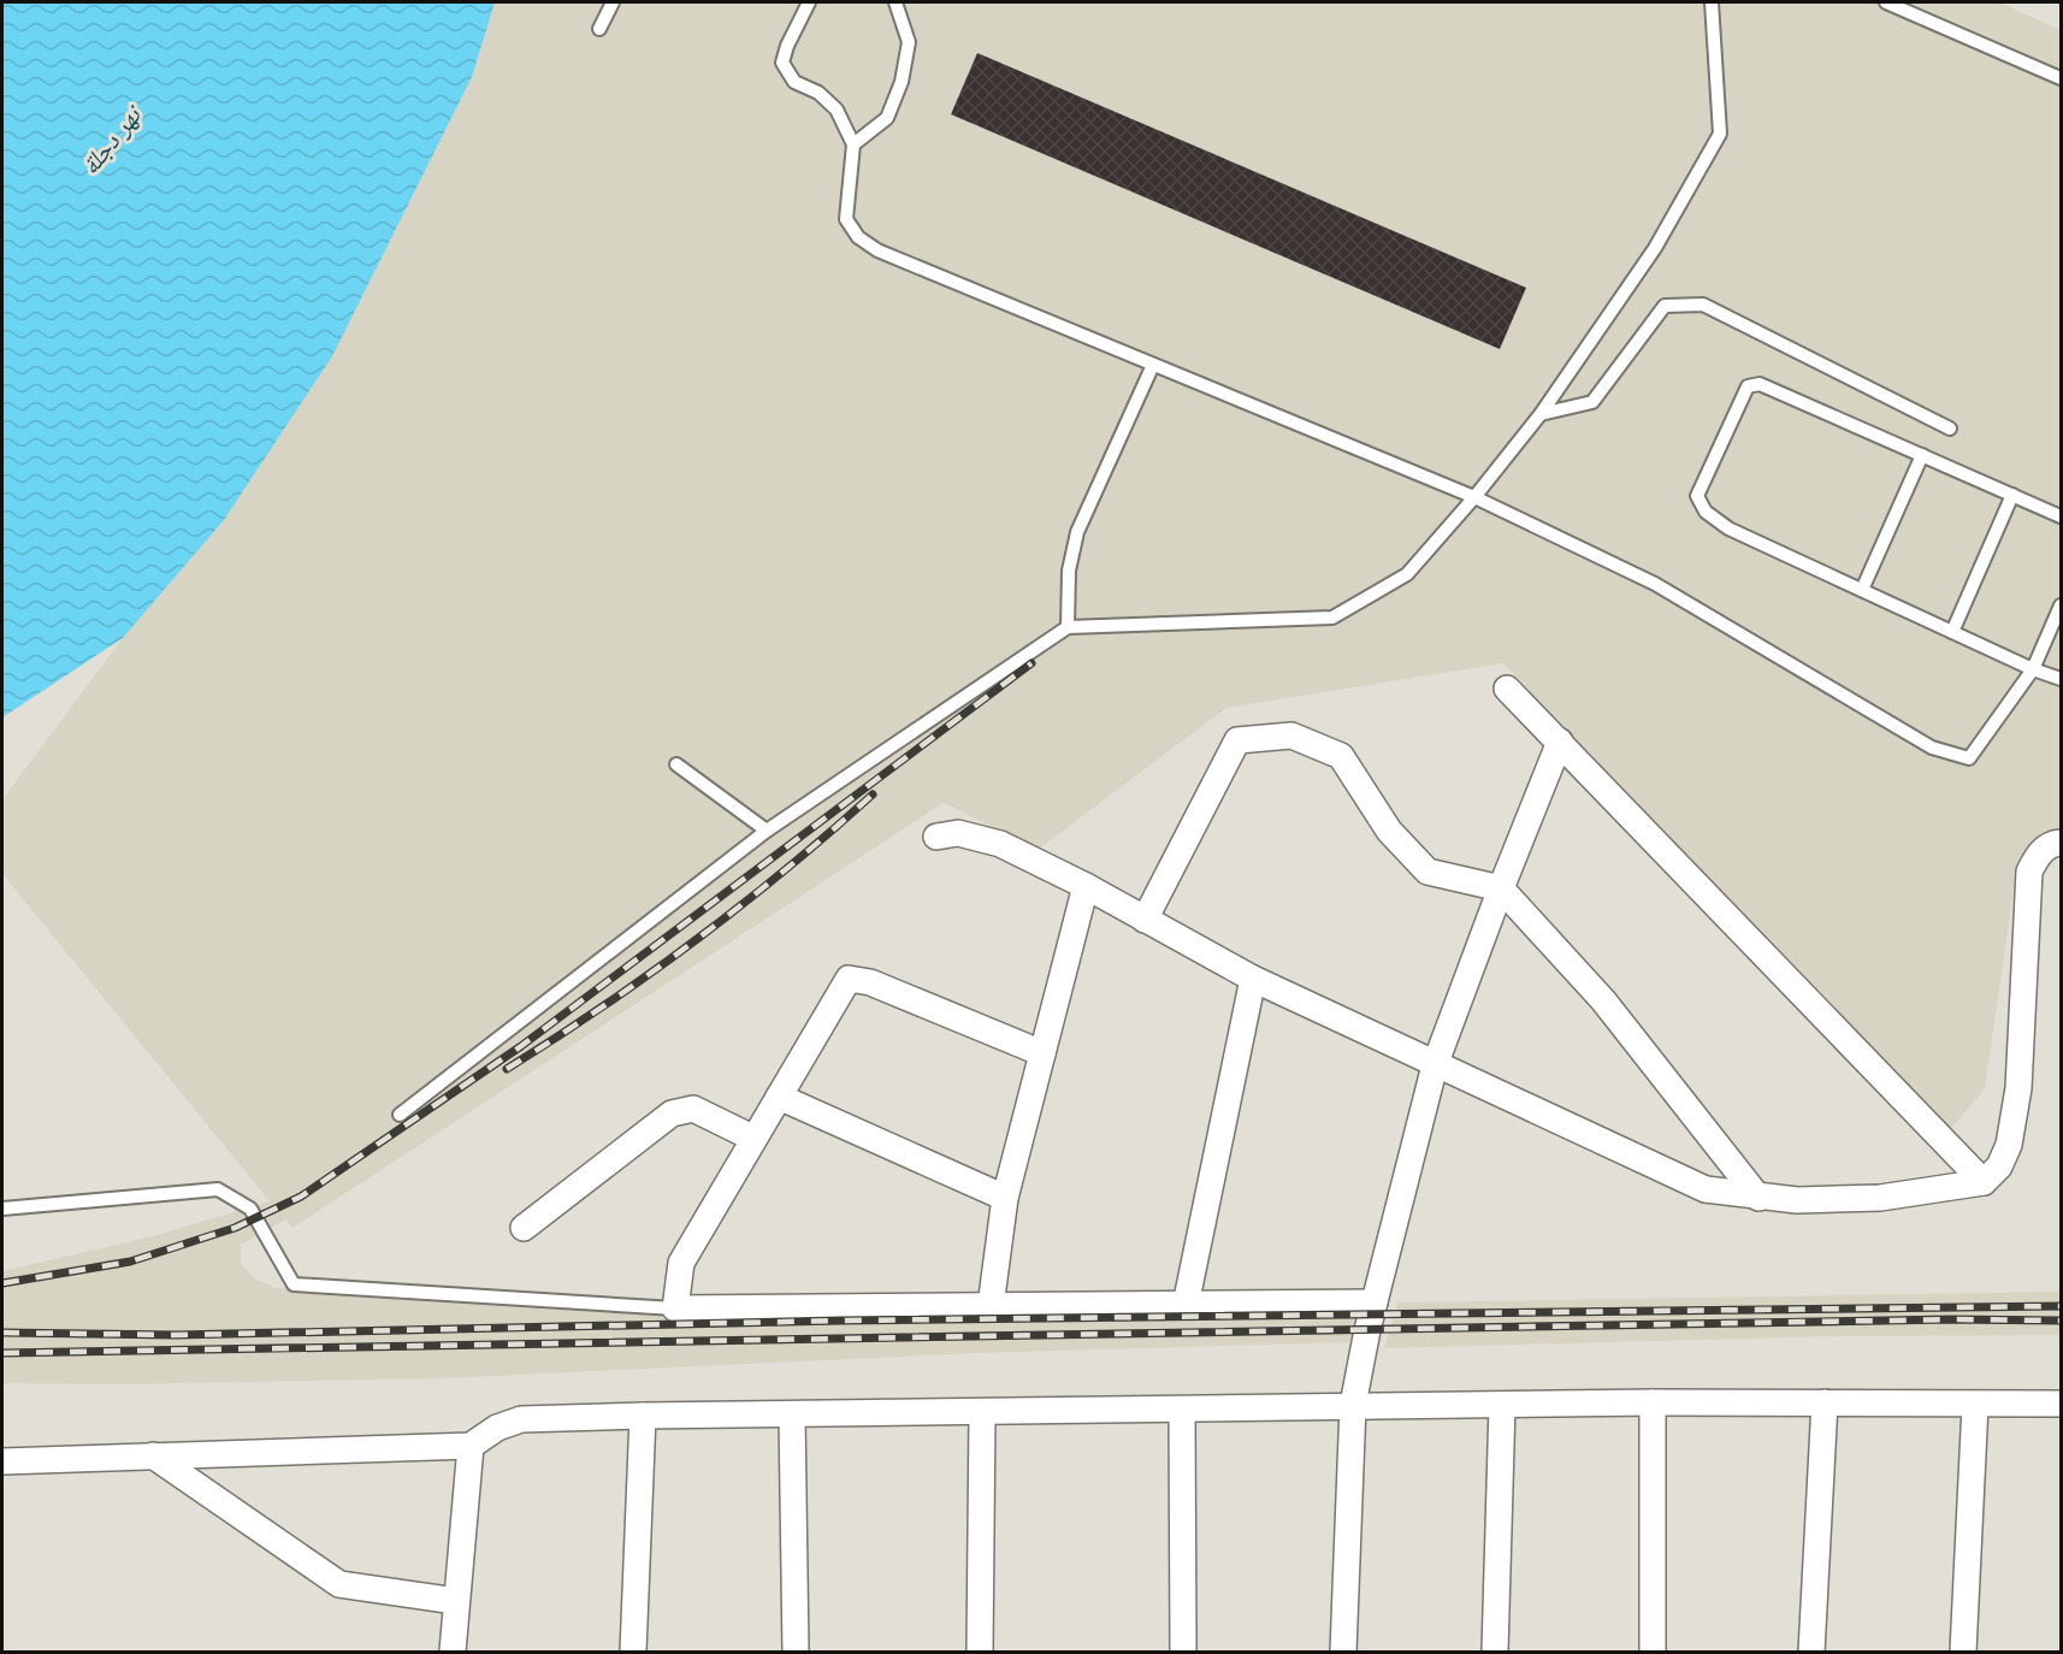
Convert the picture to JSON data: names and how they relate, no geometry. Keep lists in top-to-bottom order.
{
  "water": ["نهر دجلة"]
}
